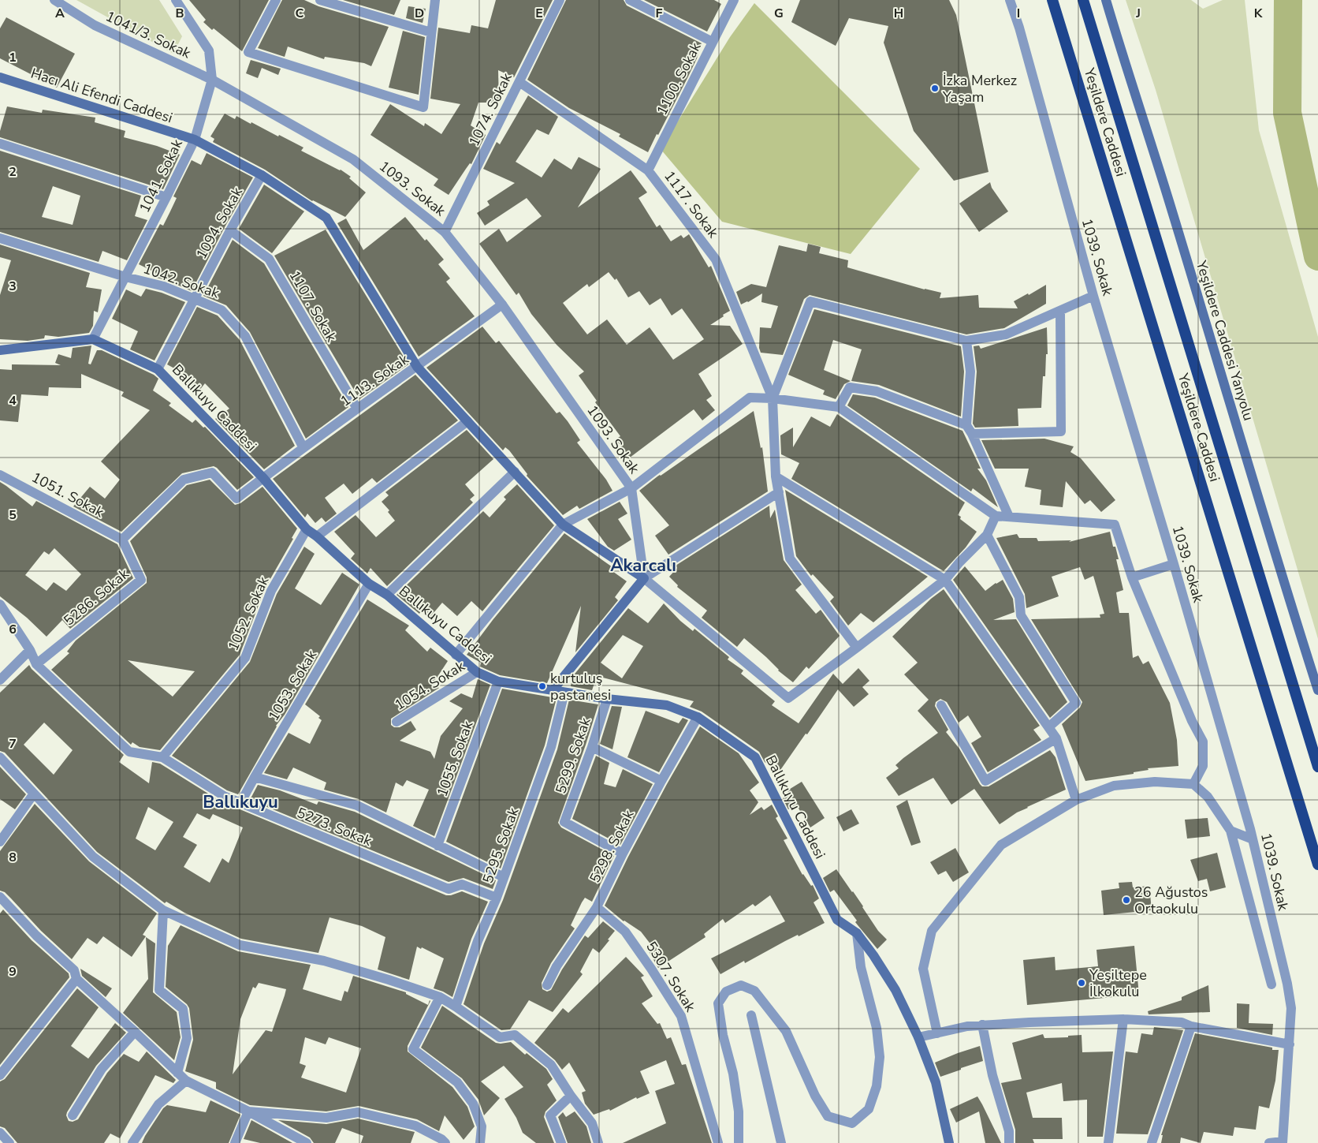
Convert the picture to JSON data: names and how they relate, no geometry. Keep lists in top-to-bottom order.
{
  "streets": {
    "highway": ["Yeşildere Caddesi"],
    "main road": ["Hacı Ali Efendi Caddesi", "Yeşildere Caddesi Yanyolu", "Ballıkuyu Caddesi"],
    "street": [
      "1041/3. Sokak",
      "1100. Sokak",
      "1074. Sokak",
      "1041. Sokak",
      "1093. Sokak",
      "1117. Sokak",
      "1094. Sokak",
      "1039. Sokak",
      "1042. Sokak",
      "1107. Sokak",
      "1113. Sokak",
      "1051. Sokak",
      "5286. Sokak",
      "1052. Sokak",
      "1053. Sokak",
      "1054. Sokak",
      "5299. Sokak",
      "1055. Sokak",
      "5273. Sokak",
      "5295. Sokak",
      "5298. Sokak",
      "5307. Sokak"
    ]
  },
  "crossings": [
    ["1041/3. Sokak", "1041. Sokak"],
    ["1041/3. Sokak", "1093. Sokak"],
    ["1100. Sokak", "1117. Sokak"],
    ["Hacı Ali Efendi Caddesi", "1041. Sokak"],
    ["1074. Sokak", "1093. Sokak"],
    ["1074. Sokak", "1117. Sokak"],
    ["1041. Sokak", "1093. Sokak"],
    ["1041. Sokak", "1042. Sokak"],
    ["1041. Sokak", "Ballıkuyu Caddesi"],
    ["1093. Sokak", "1113. Sokak"],
    ["1094. Sokak", "1042. Sokak"],
    ["1094. Sokak", "1107. Sokak"],
    ["1094. Sokak", "Ballıkuyu Caddesi"],
    ["1042. Sokak", "1113. Sokak"],
    ["1107. Sokak", "1113. Sokak"],
    ["1113. Sokak", "Ballıkuyu Caddesi"],
    ["1113. Sokak", "1051. Sokak"],
    ["1113. Sokak", "5286. Sokak"],
    ["Ballıkuyu Caddesi", "1052. Sokak"],
    ["Ballıkuyu Caddesi", "1053. Sokak"],
    ["Ballıkuyu Caddesi", "1054. Sokak"],
    ["Ballıkuyu Caddesi", "5299. Sokak"],
    ["Ballıkuyu Caddesi", "1055. Sokak"],
    ["Ballıkuyu Caddesi", "5295. Sokak"],
    ["Ballıkuyu Caddesi", "5298. Sokak"],
    ["1051. Sokak", "5286. Sokak"],
    ["5286. Sokak", "5273. Sokak"],
    ["1052. Sokak", "5273. Sokak"],
    ["1053. Sokak", "5273. Sokak"],
    ["5299. Sokak", "5298. Sokak"],
    ["5273. Sokak", "5295. Sokak"],
    ["5298. Sokak", "5307. Sokak"]
  ],
  "districts": ["Akarcalı", "Ballıkuyu"],
  "places": [
    "İzka Merkez Yaşam",
    "kurtuluş pastanesi",
    "26 Ağustos Ortaokulu",
    "Yeşiltepe İlkokulu"
  ],
  "grid": {
    "columns": [
      "A",
      "B",
      "C",
      "D",
      "E",
      "F",
      "G",
      "H",
      "I",
      "J",
      "K"
    ],
    "rows": [
      "1",
      "2",
      "3",
      "4",
      "5",
      "6",
      "7",
      "8",
      "9"
    ]
  }
}
